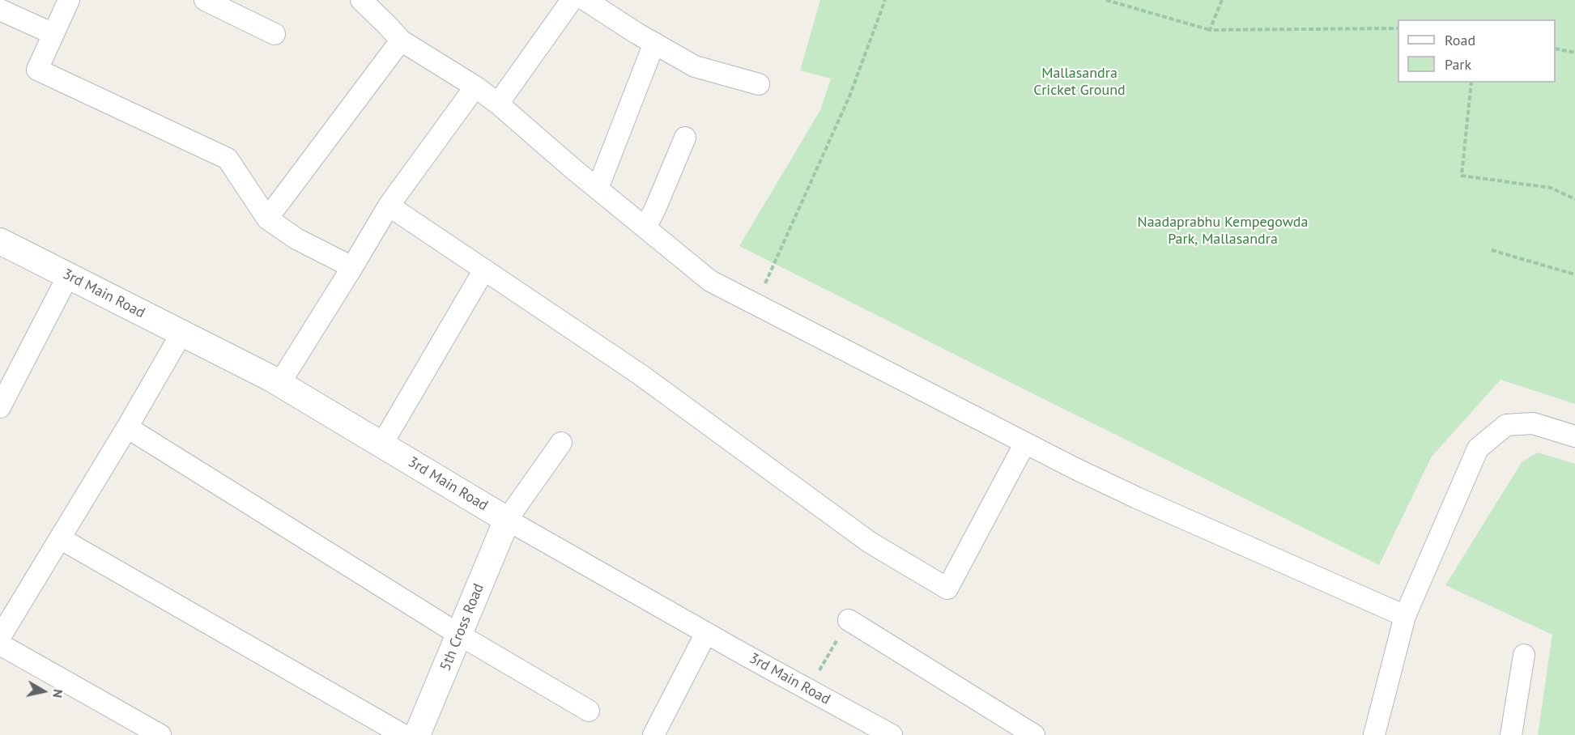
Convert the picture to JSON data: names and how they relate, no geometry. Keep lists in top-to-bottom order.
{
  "streets": {
    "street": ["3rd Main Road", "5th Cross Road"]
  },
  "crossings": [
    ["3rd Main Road", "5th Cross Road"]
  ],
  "parks": ["Mallasandra Cricket Ground", "Naadaprabhu Kempegowda Park, Mallasandra"],
  "legend": ["Road", "Park"],
  "north": "right"
}
